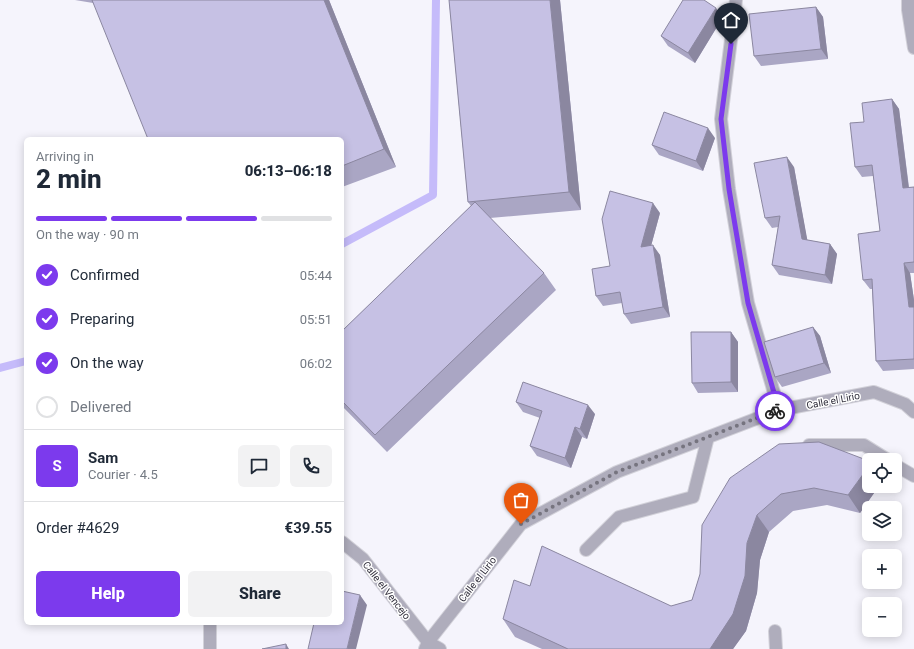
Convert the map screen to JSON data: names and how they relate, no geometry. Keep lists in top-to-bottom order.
{
  "streets": {
    "street": ["Calle el Lirio", "Calle el Vencejo"]
  },
  "crossings": [
    ["Calle el Lirio", "Calle el Vencejo"]
  ],
  "page": {
    "heading": ["2 min", "Arriving in", "06:13–06:18"],
    "panel": [
      "Sam",
      "Courier · 4.5",
      "Order #4629",
      "€39.55"
    ],
    "bar": "On the way · 90 m",
    "list": [
      ["Confirmed", "05:44"],
      ["Preparing", "05:51"],
      ["On the way", "06:02"],
      "Delivered"
    ],
    "round": "S",
    "map_buttons": ["+", "−"],
    "buttons": ["Help", "Share"]
  }
}
